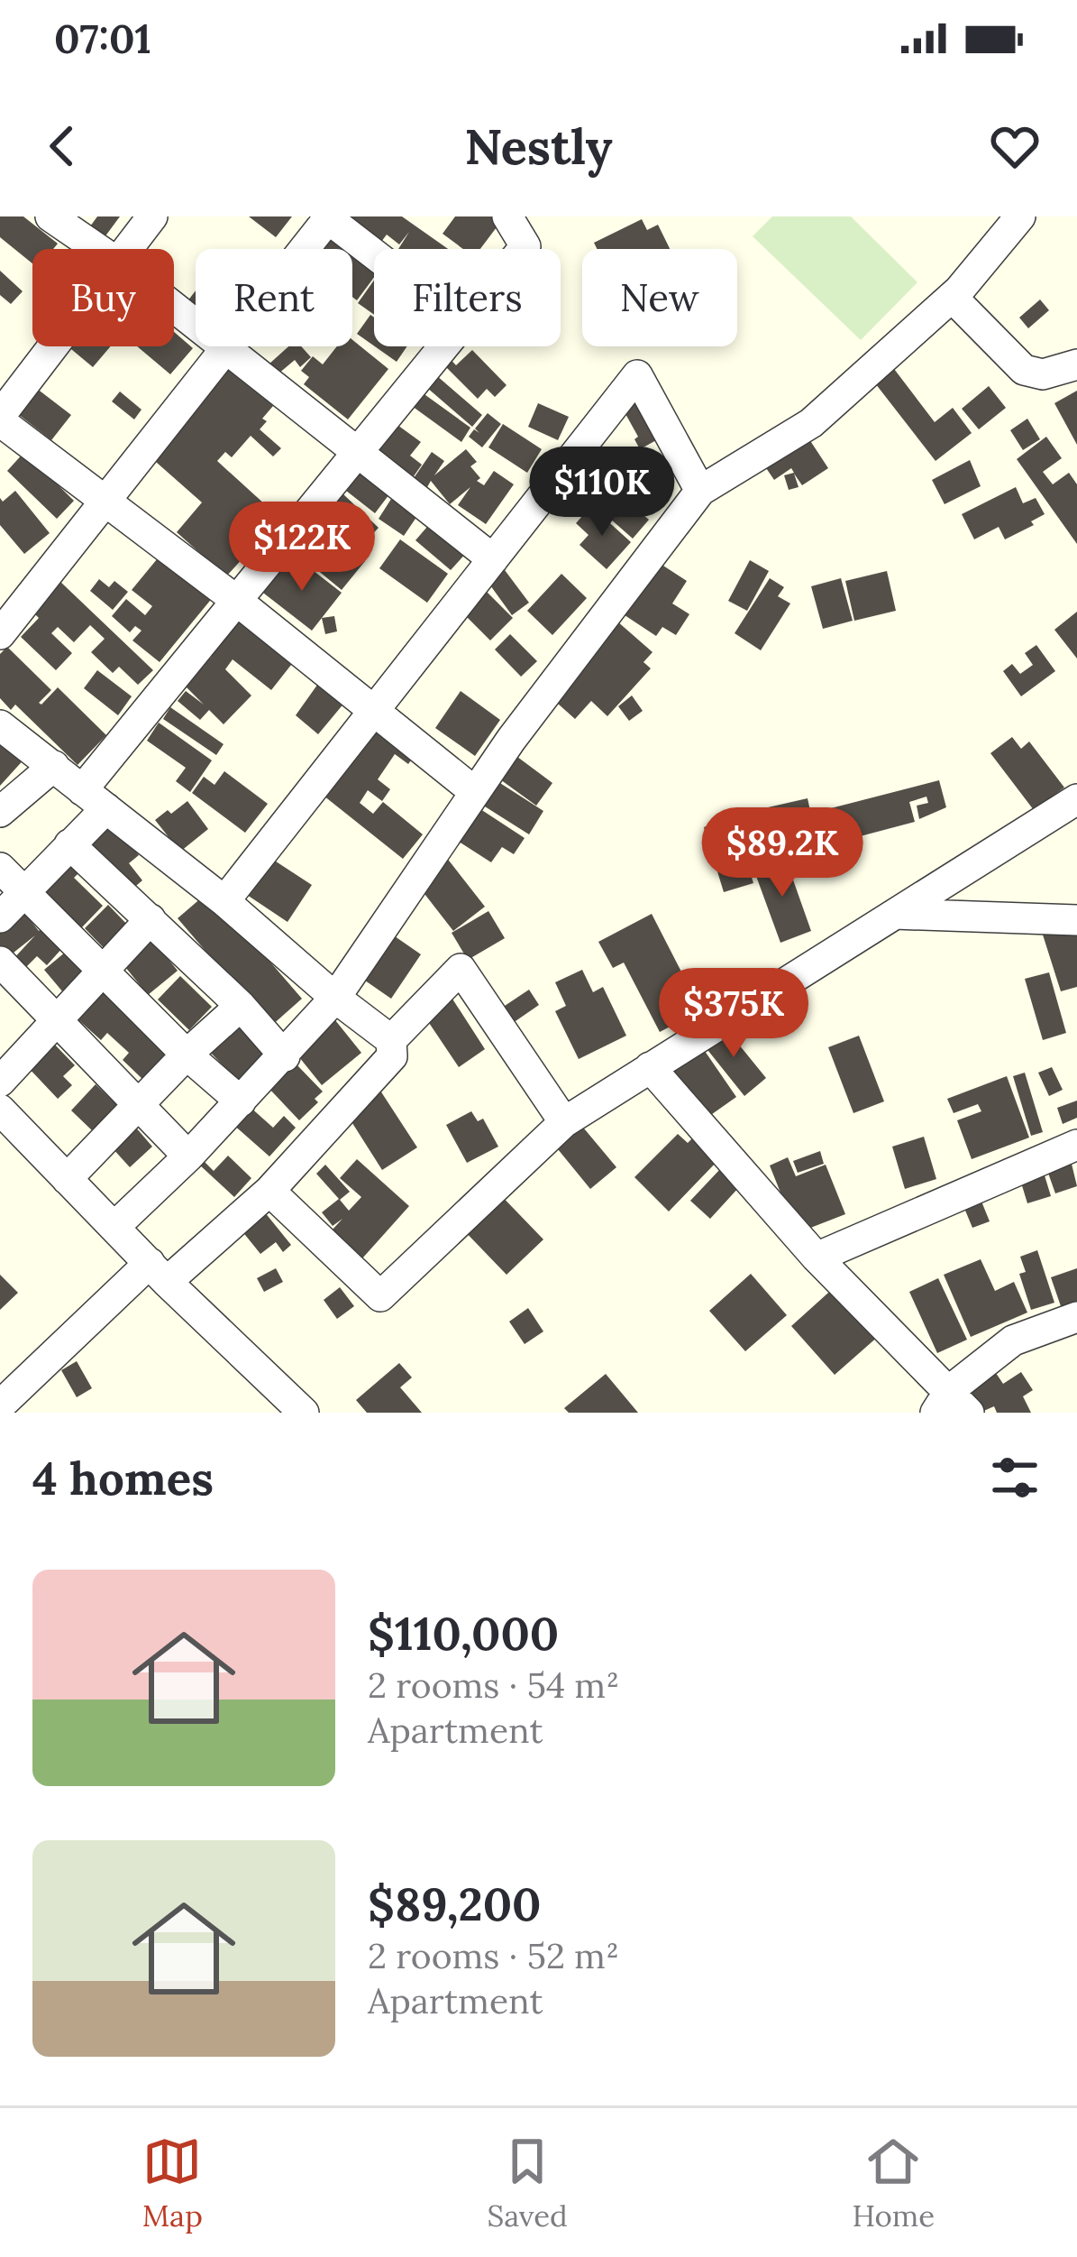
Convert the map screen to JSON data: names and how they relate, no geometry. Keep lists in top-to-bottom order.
{
  "page": {
    "status": "07:01",
    "header": "Nestly",
    "chip": [
      "Buy",
      "Rent",
      "Filters",
      "New"
    ],
    "price": [
      "$110K",
      "$122K",
      "$89.2K",
      "$375K"
    ],
    "heading": "4 homes",
    "list": [
      {
        "name": "$110,000",
        "note": "2 rooms · 54 m² · Apartment"
      },
      {
        "name": "$89,200",
        "note": "2 rooms · 52 m² · Apartment"
      }
    ],
    "tabs": ["Map", "Saved", "Home"]
  }
}
